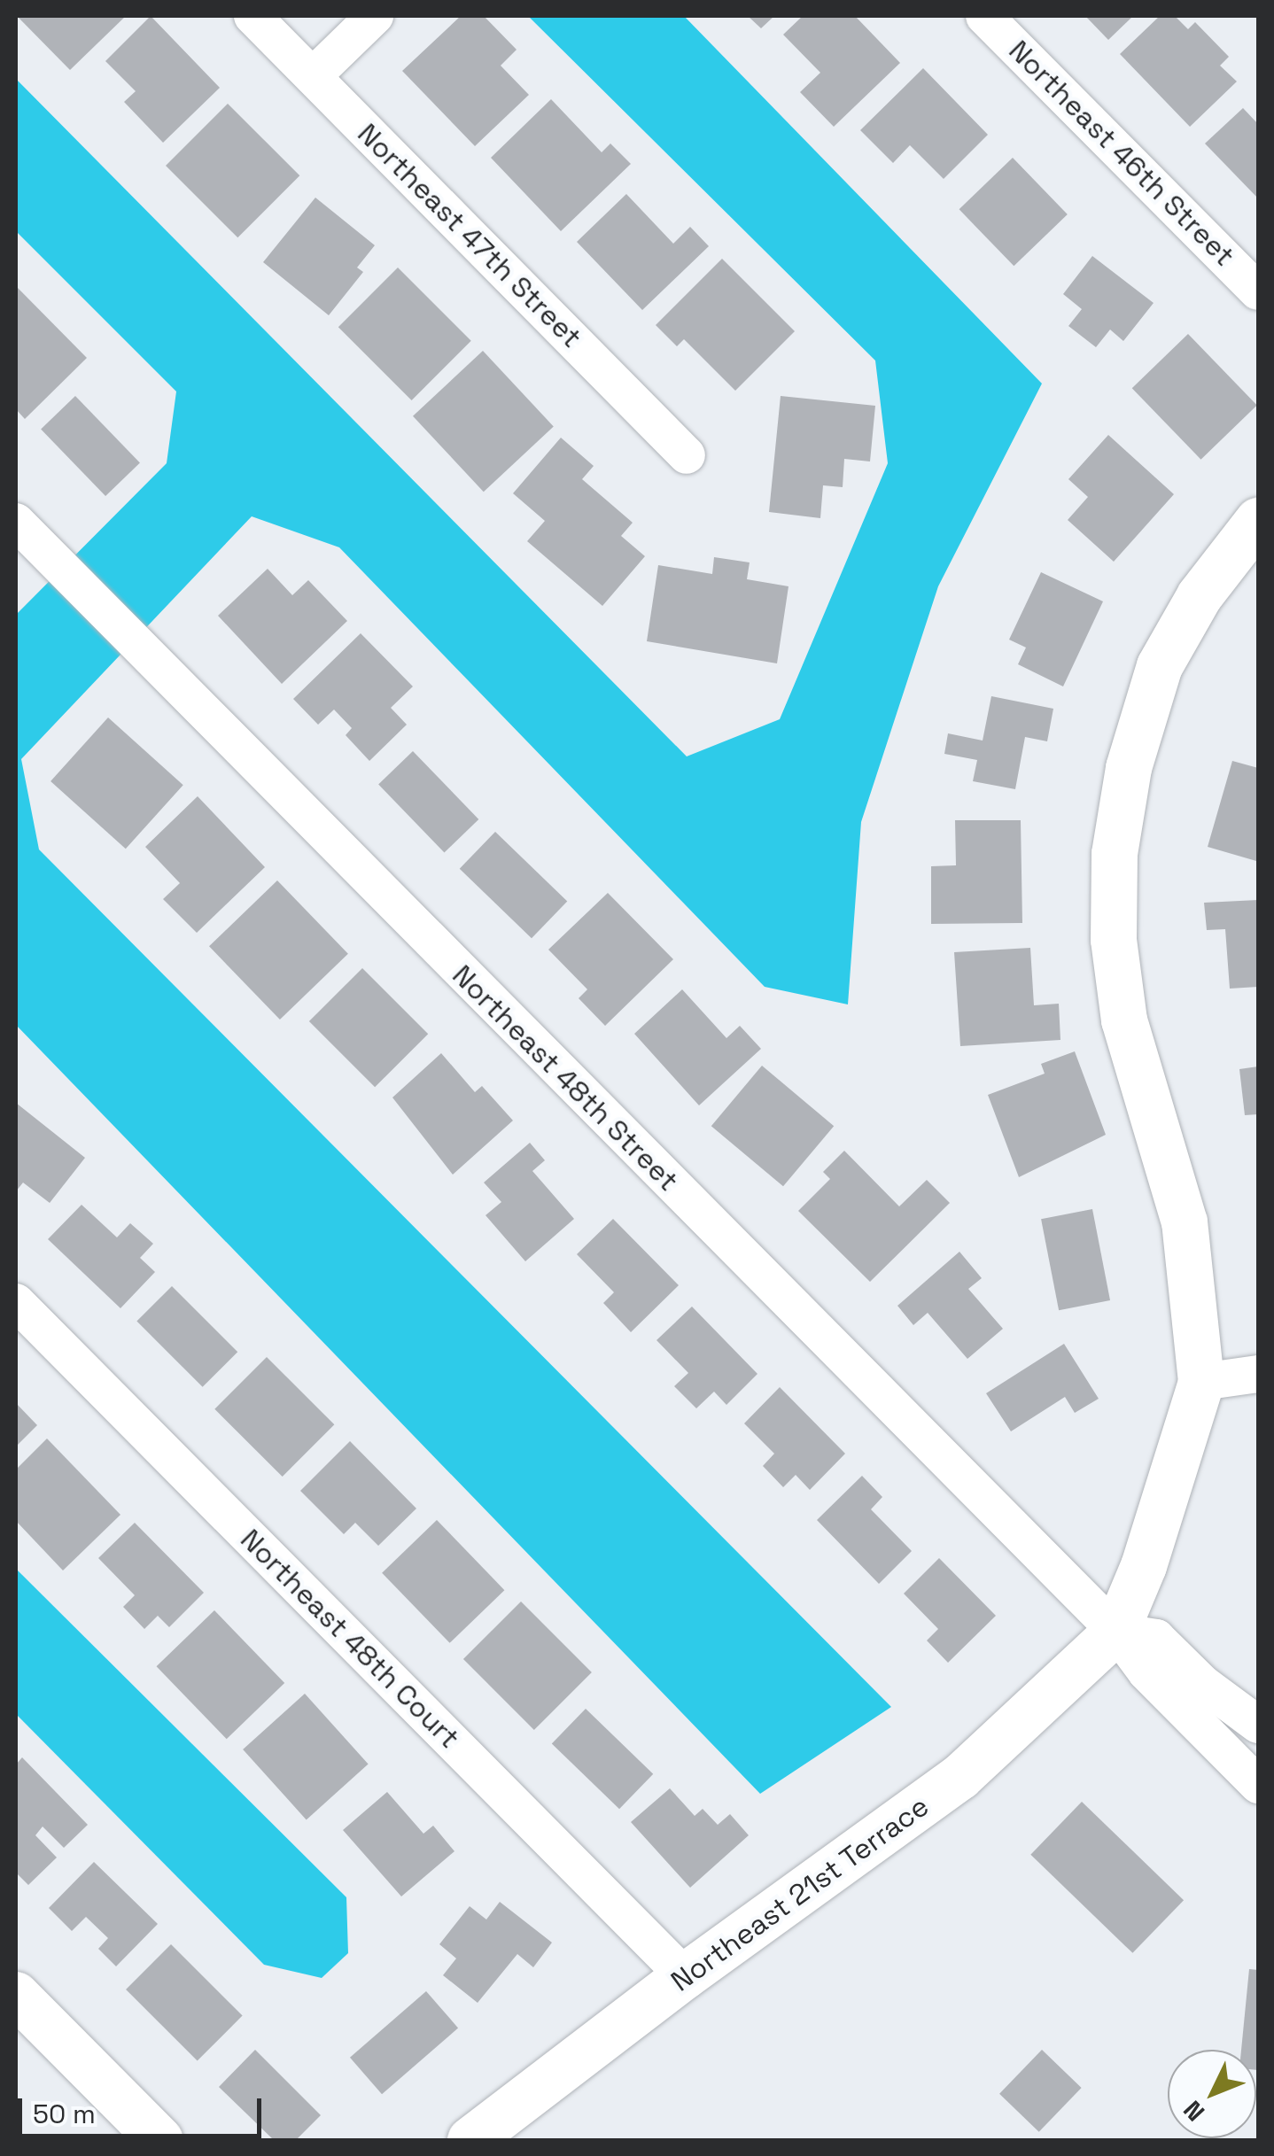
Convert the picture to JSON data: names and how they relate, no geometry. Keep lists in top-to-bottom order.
{
  "streets": {
    "street": [
      "Northeast 46th Street",
      "Northeast 47th Street",
      "Northeast 48th Street",
      "Northeast 48th Court",
      "Northeast 21st Terrace"
    ]
  },
  "crossings": [
    ["Northeast 48th Street", "Northeast 21st Terrace"],
    ["Northeast 48th Court", "Northeast 21st Terrace"]
  ],
  "scale_bar": "50 m",
  "north": "bottom left"
}
